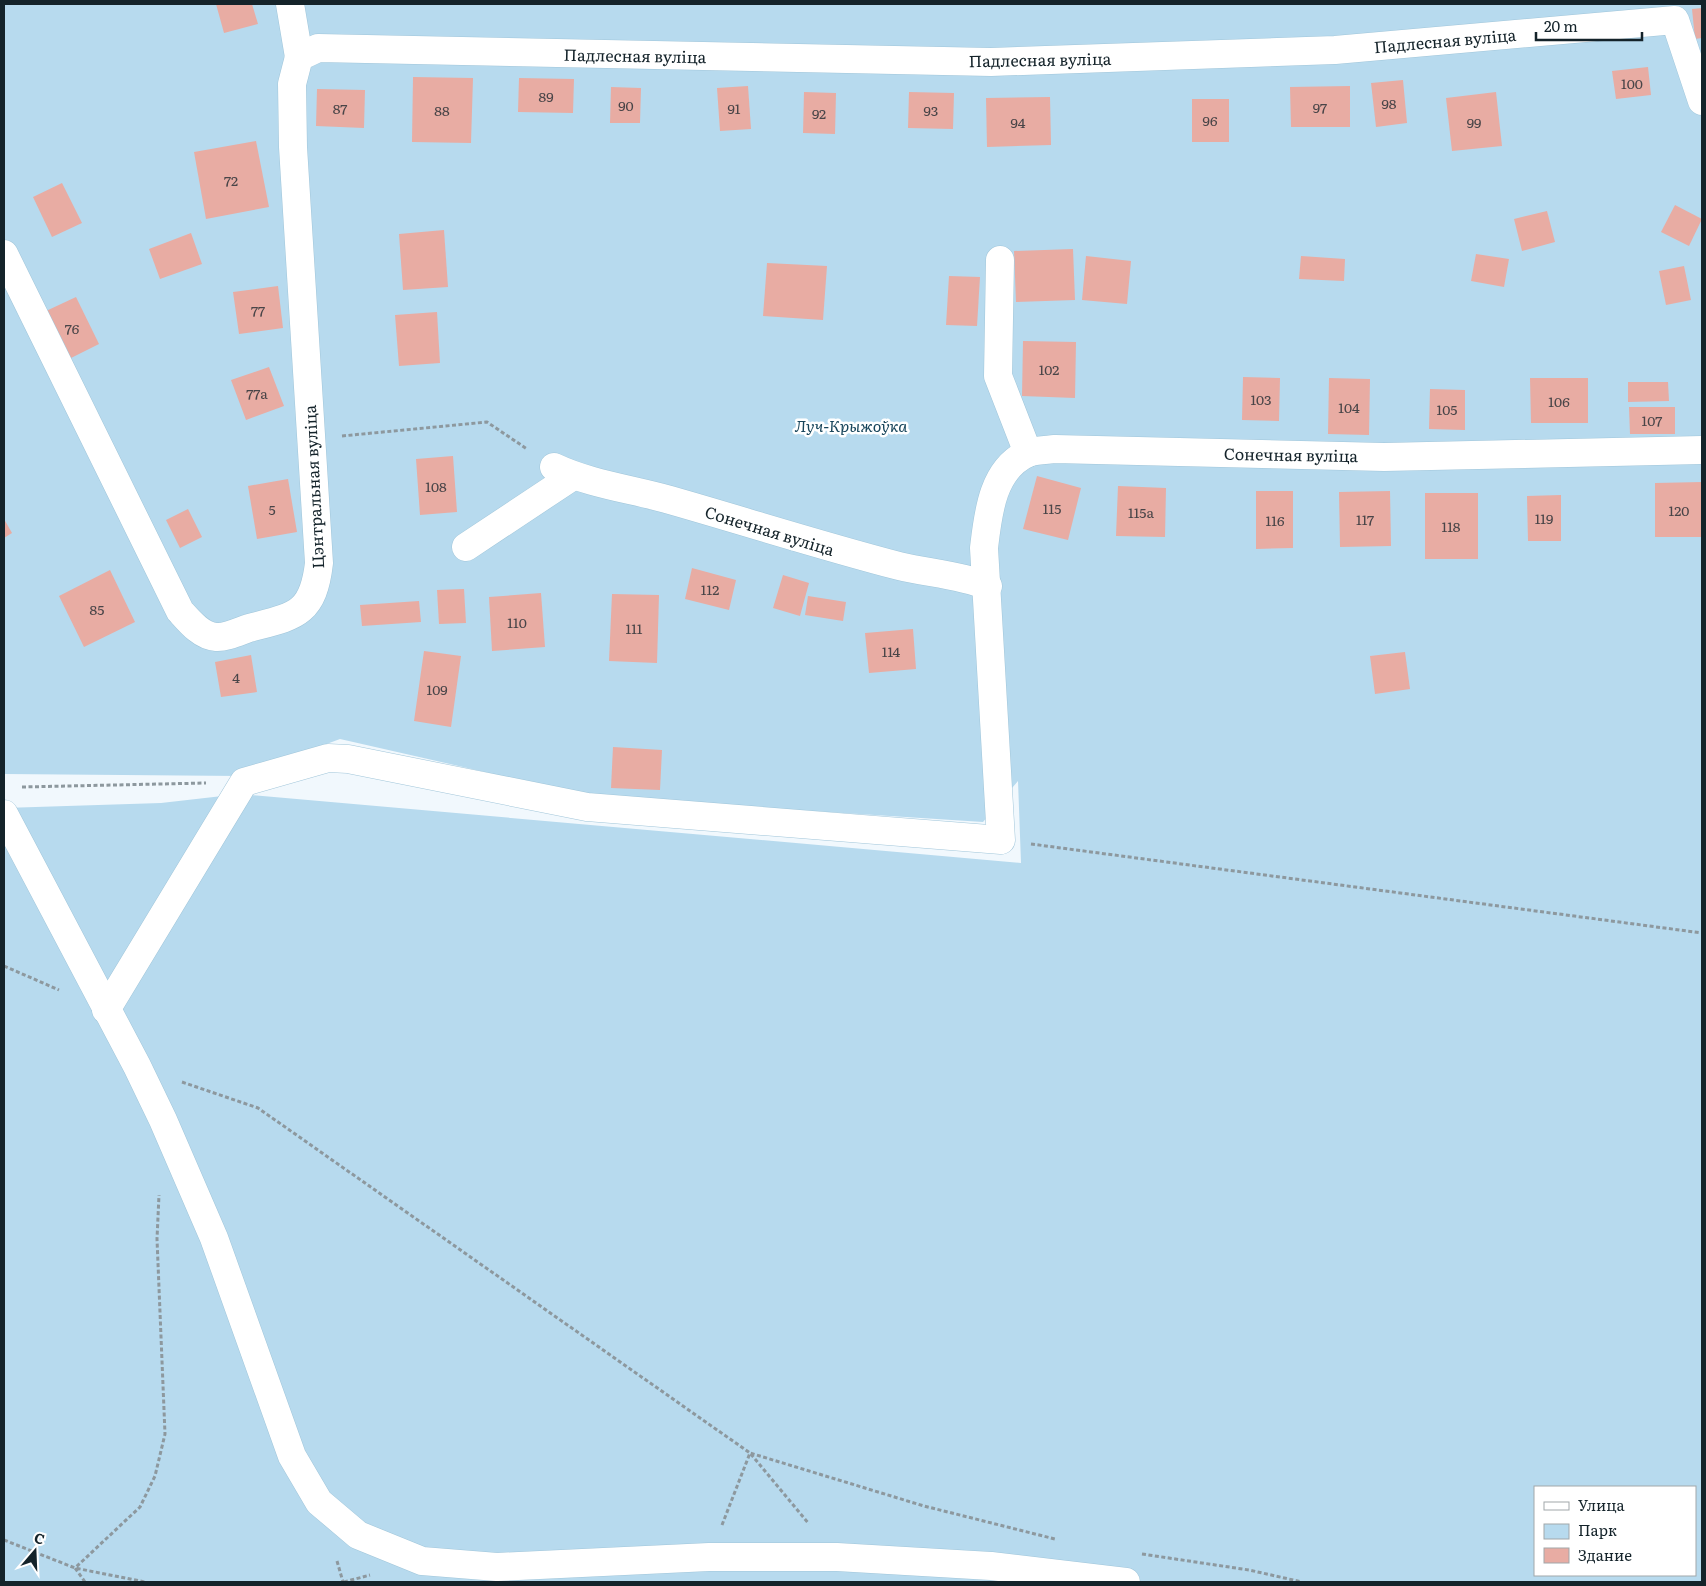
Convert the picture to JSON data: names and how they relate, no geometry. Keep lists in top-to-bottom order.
{
  "streets": {
    "street": ["Падлесная вуліца", "Сонечная вуліца", "Цэнтральная вуліца"]
  },
  "crossings": [
    ["Падлесная вуліца", "Цэнтральная вуліца"]
  ],
  "parks": ["Луч-Крыжоўка"],
  "house_numbers": [
    "100",
    "89",
    "98",
    "90",
    "97",
    "87",
    "91",
    "88",
    "93",
    "92",
    "96",
    "94",
    "99",
    "72",
    "77",
    "76",
    "102",
    "77а",
    "103",
    "106",
    "104",
    "105",
    "107",
    "108",
    "115",
    "5",
    "120",
    "115а",
    "119",
    "117",
    "116",
    "118",
    "112",
    "85",
    "110",
    "111",
    "114",
    "4",
    "109"
  ],
  "legend": ["Улица", "Парк", "Здание"],
  "scale_bar": "20 m",
  "north": "top"
}
